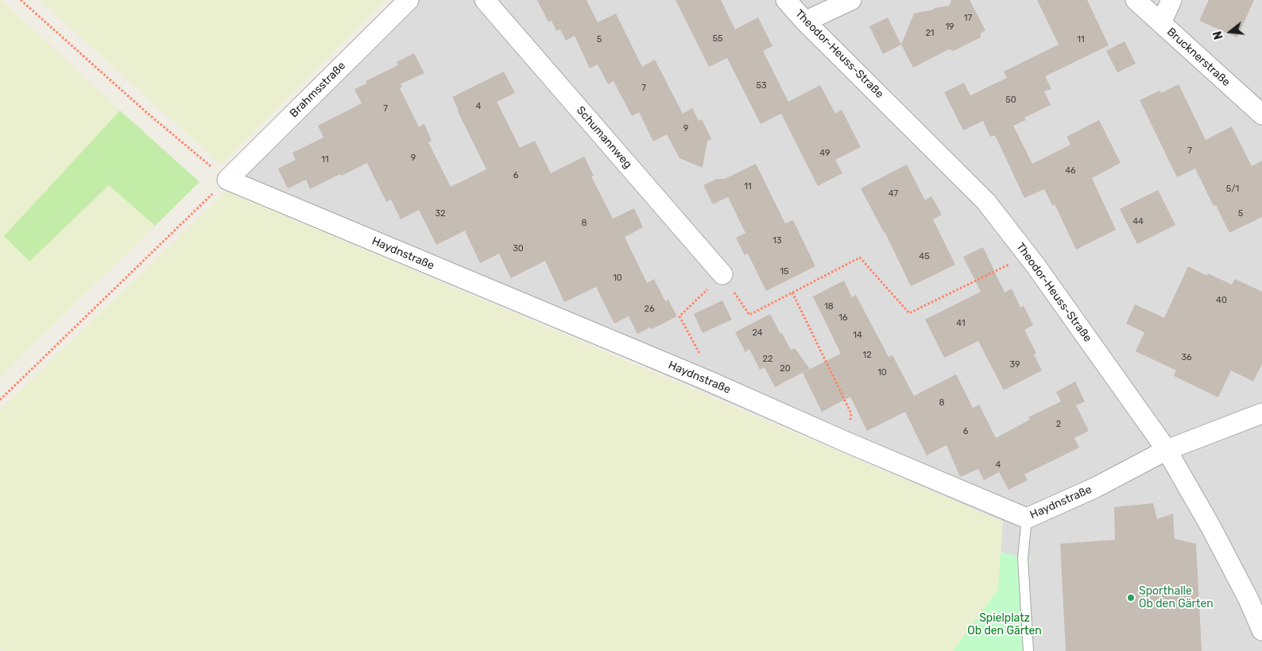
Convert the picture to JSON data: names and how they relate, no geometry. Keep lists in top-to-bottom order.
{
  "streets": {
    "street": [
      "Theodor-Heuss-Straße",
      "Brucknerstraße",
      "Brahmsstraße",
      "Schumannweg",
      "Haydnstraße"
    ]
  },
  "crossings": [
    ["Theodor-Heuss-Straße", "Haydnstraße"],
    ["Brahmsstraße", "Haydnstraße"]
  ],
  "parks": ["Spielplatz Ob den Gärten"],
  "places": ["Sporthalle Ob den Gärten"],
  "house_numbers": [
    "17",
    "19",
    "21",
    "55",
    "5",
    "11",
    "53",
    "7",
    "50",
    "4",
    "7",
    "9",
    "7",
    "49",
    "9",
    "11",
    "46",
    "6",
    "11",
    "5/1",
    "47",
    "32",
    "5",
    "44",
    "8",
    "13",
    "30",
    "45",
    "15",
    "10",
    "40",
    "18",
    "26",
    "16",
    "41",
    "24",
    "14",
    "12",
    "36",
    "22",
    "39",
    "20",
    "10",
    "8",
    "2",
    "6",
    "4"
  ],
  "north": "left"
}
